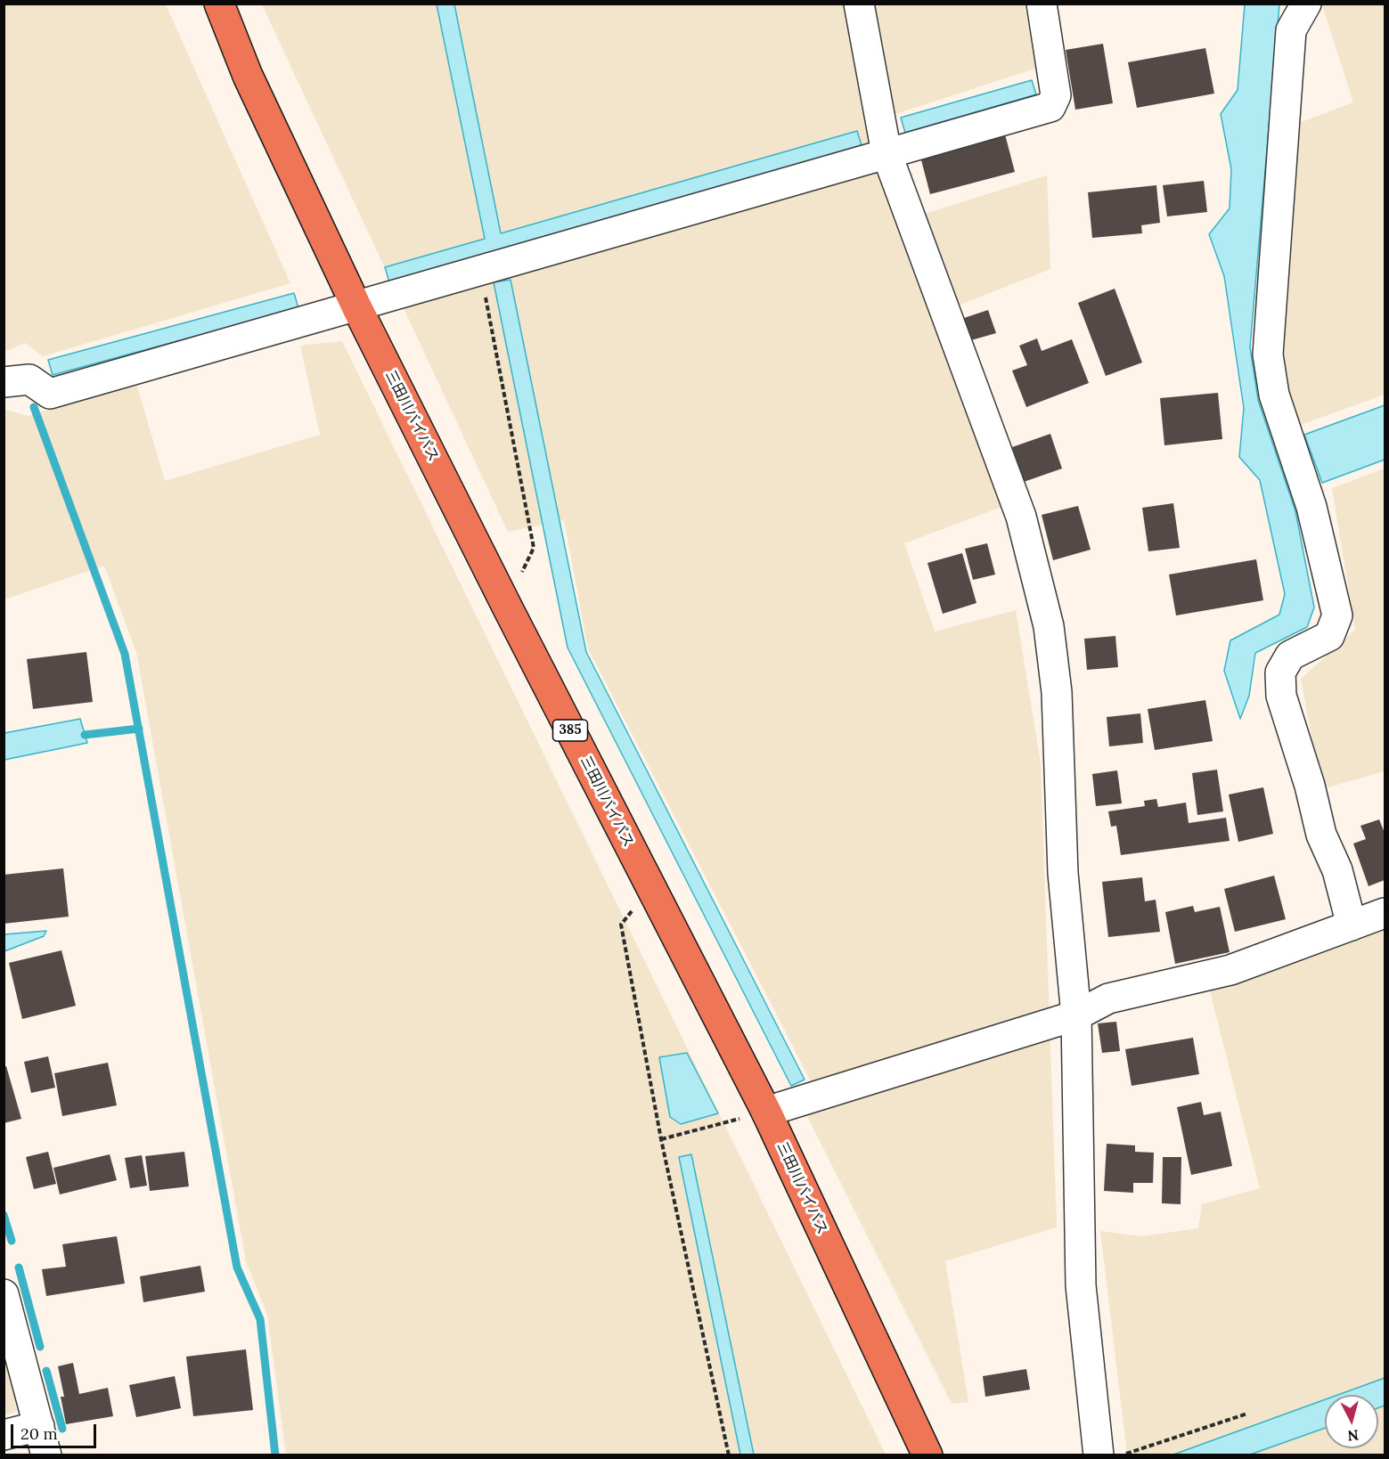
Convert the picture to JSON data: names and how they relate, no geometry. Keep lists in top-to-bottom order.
{
  "streets": {
    "highway": ["三田川バイパス", "385"]
  },
  "scale_bar": "20 m",
  "north": "bottom"
}
